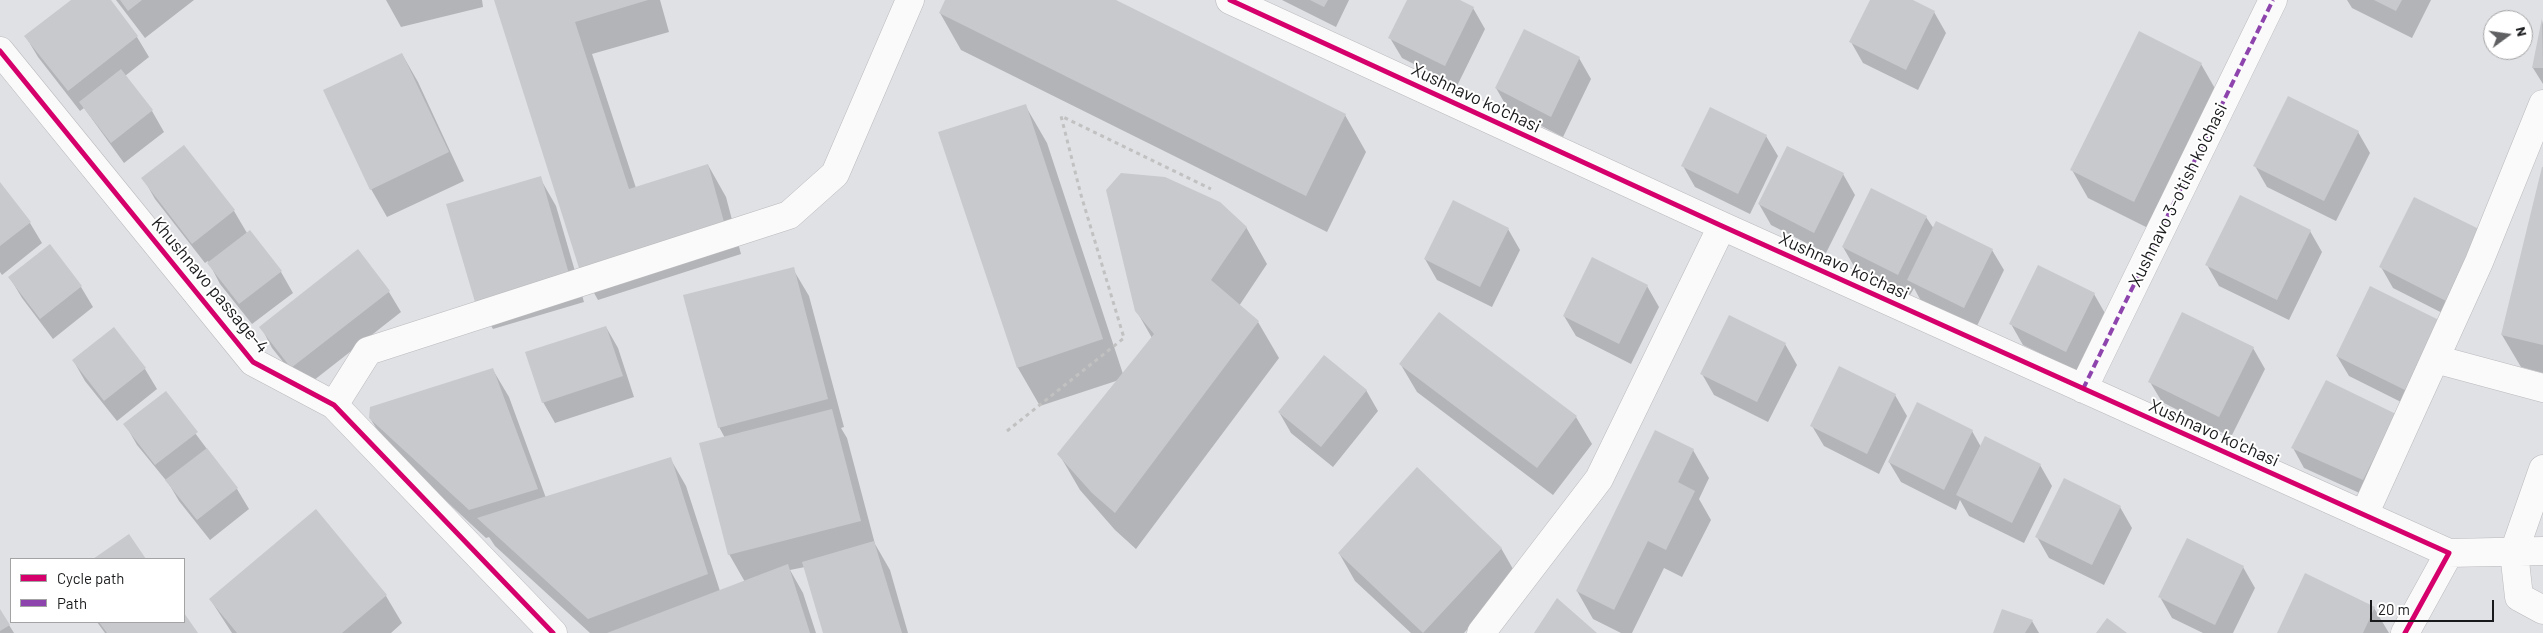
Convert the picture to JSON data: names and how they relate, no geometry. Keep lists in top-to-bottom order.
{
  "streets": {
    "street": ["Xushnavo ko'chasi", "Xushnavo 3-o'tish ko'chasi", "Khushnavo passage-4"]
  },
  "crossings": [
    ["Xushnavo ko'chasi", "Xushnavo 3-o'tish ko'chasi"]
  ],
  "legend": ["Cycle path", "Path"],
  "scale_bar": "20 m",
  "north": "right"
}
